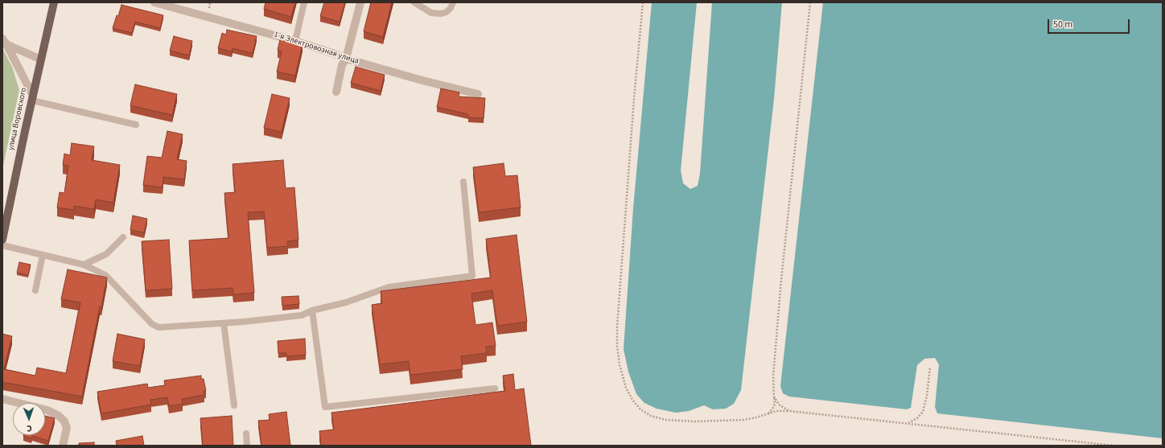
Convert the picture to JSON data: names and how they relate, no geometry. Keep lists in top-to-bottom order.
{
  "streets": {
    "main road": ["улица Воровского"],
    "street": ["1-я Электровозная улица"]
  },
  "scale_bar": "50 m",
  "north": "bottom"
}
